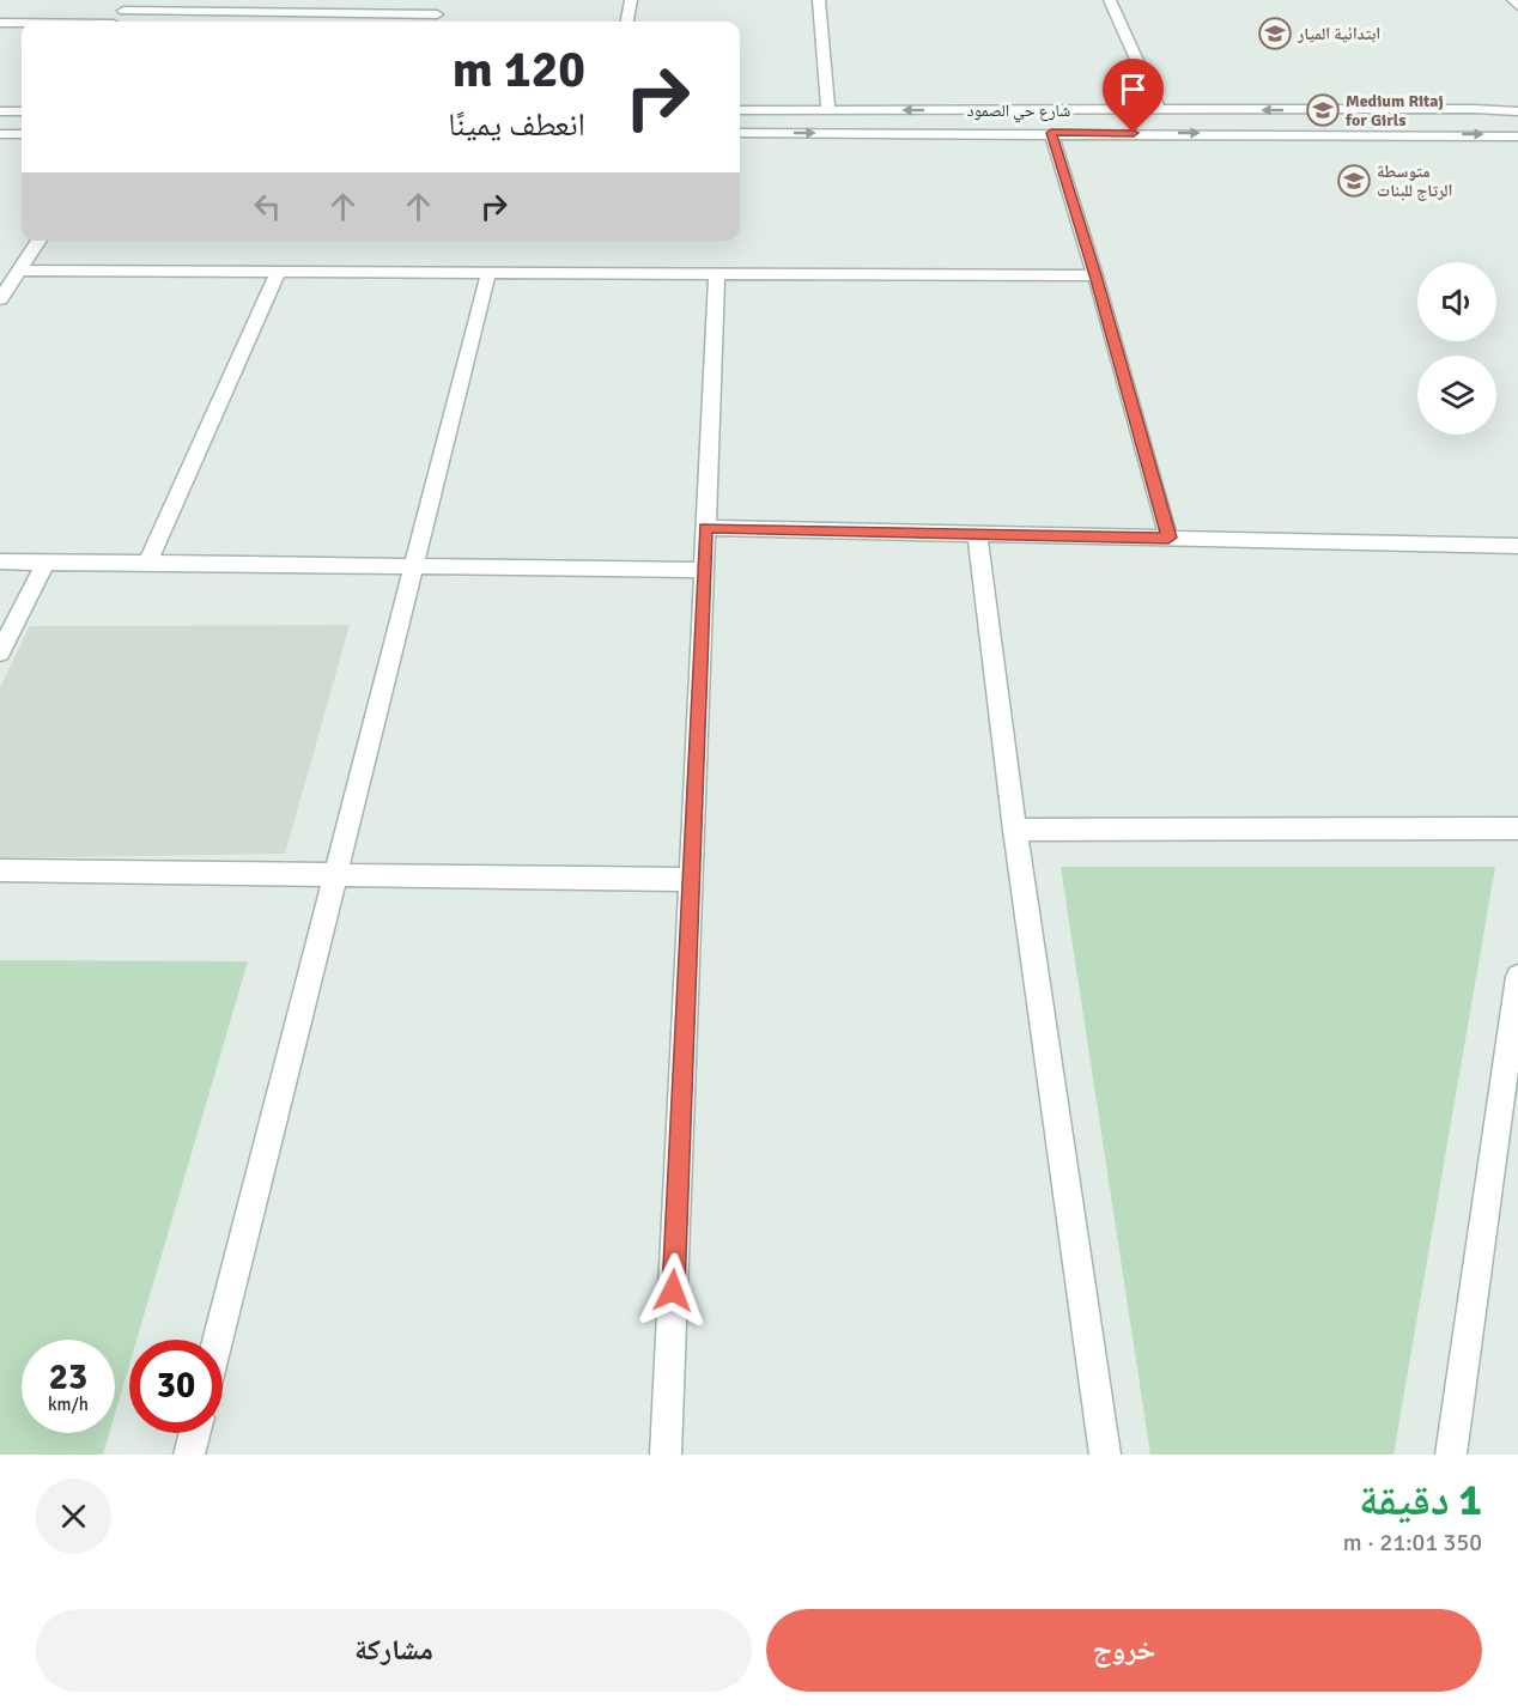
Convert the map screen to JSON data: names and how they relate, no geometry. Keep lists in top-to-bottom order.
{
  "streets": {
    "street": ["شارع حي الصمود"]
  },
  "places": {
    "school or university": ["ابتدائية الميار", "Medium Ritaj for Girls", "متوسطة الرتاج للبنات"]
  },
  "page": {
    "turn": ["120 m", "انعطف يمينًا"],
    "speed": "23 km/h",
    "limit": "30",
    "heading": ["1 دقيقة", "350 m · 21:01"],
    "buttons": ["خروج", "مشاركة"]
  }
}
